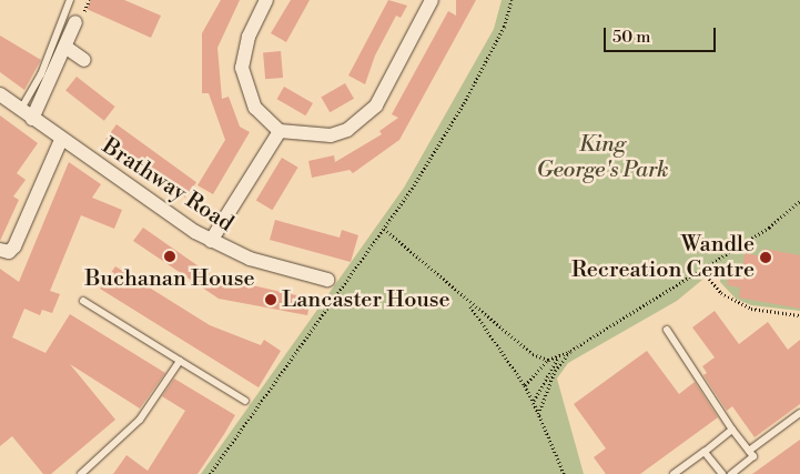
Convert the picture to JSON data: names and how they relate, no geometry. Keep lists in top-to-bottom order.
{
  "streets": {
    "street": ["Brathway Road"]
  },
  "parks": ["King George's Park"],
  "places": ["Buchanan House", "Wandle Recreation Centre", "Lancaster House"],
  "scale_bar": "50 m"
}
